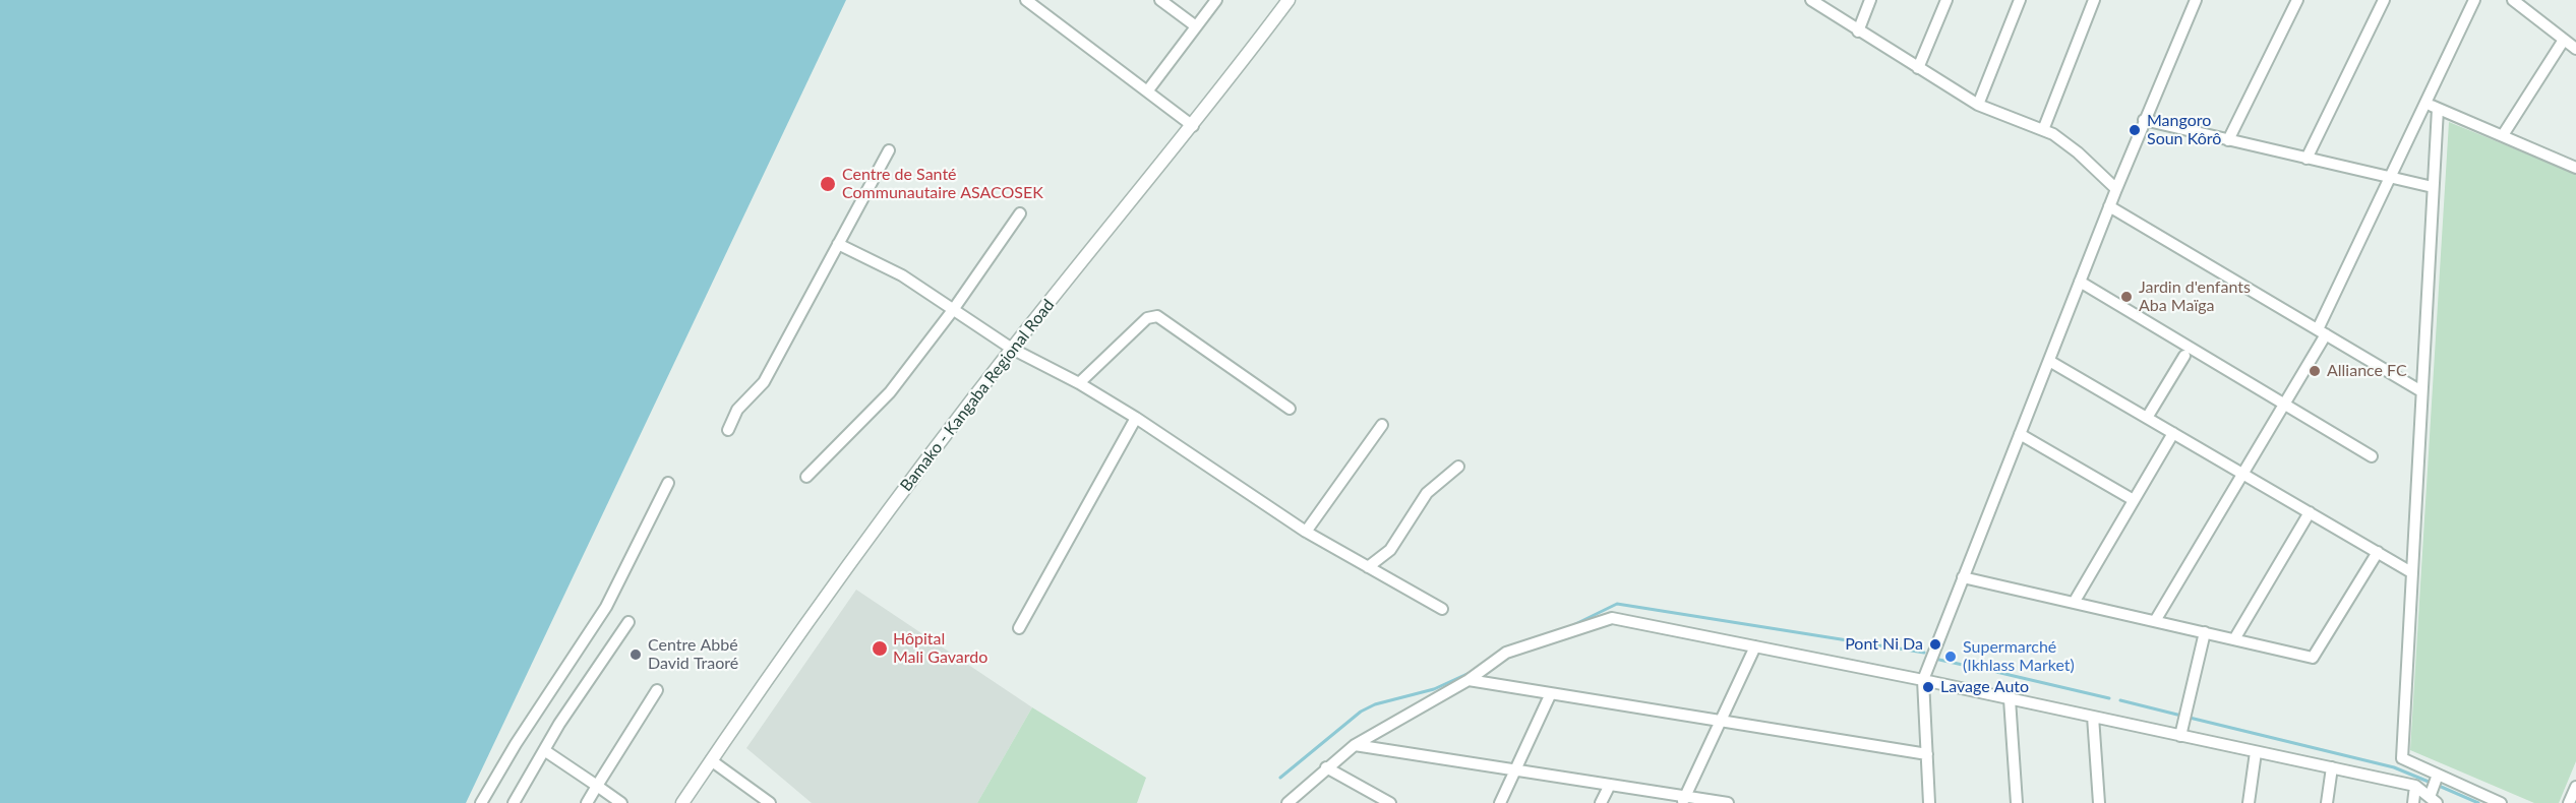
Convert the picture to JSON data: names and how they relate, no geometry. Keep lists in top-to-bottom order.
{
  "streets": {
    "street": ["Bamako - Kangaba Regional Road"]
  },
  "places": [
    "Mangoro Soun Kôrô",
    "Centre de Santé Communautaire ASACOSEK",
    "Jardin d'enfants Aba Maïga",
    "Alliance FC",
    "Pont Ni Da",
    "Hôpital Mali Gavardo",
    "Centre Abbé David Traoré",
    "Supermarché (Ikhlass Market)",
    "Lavage Auto"
  ]
}
